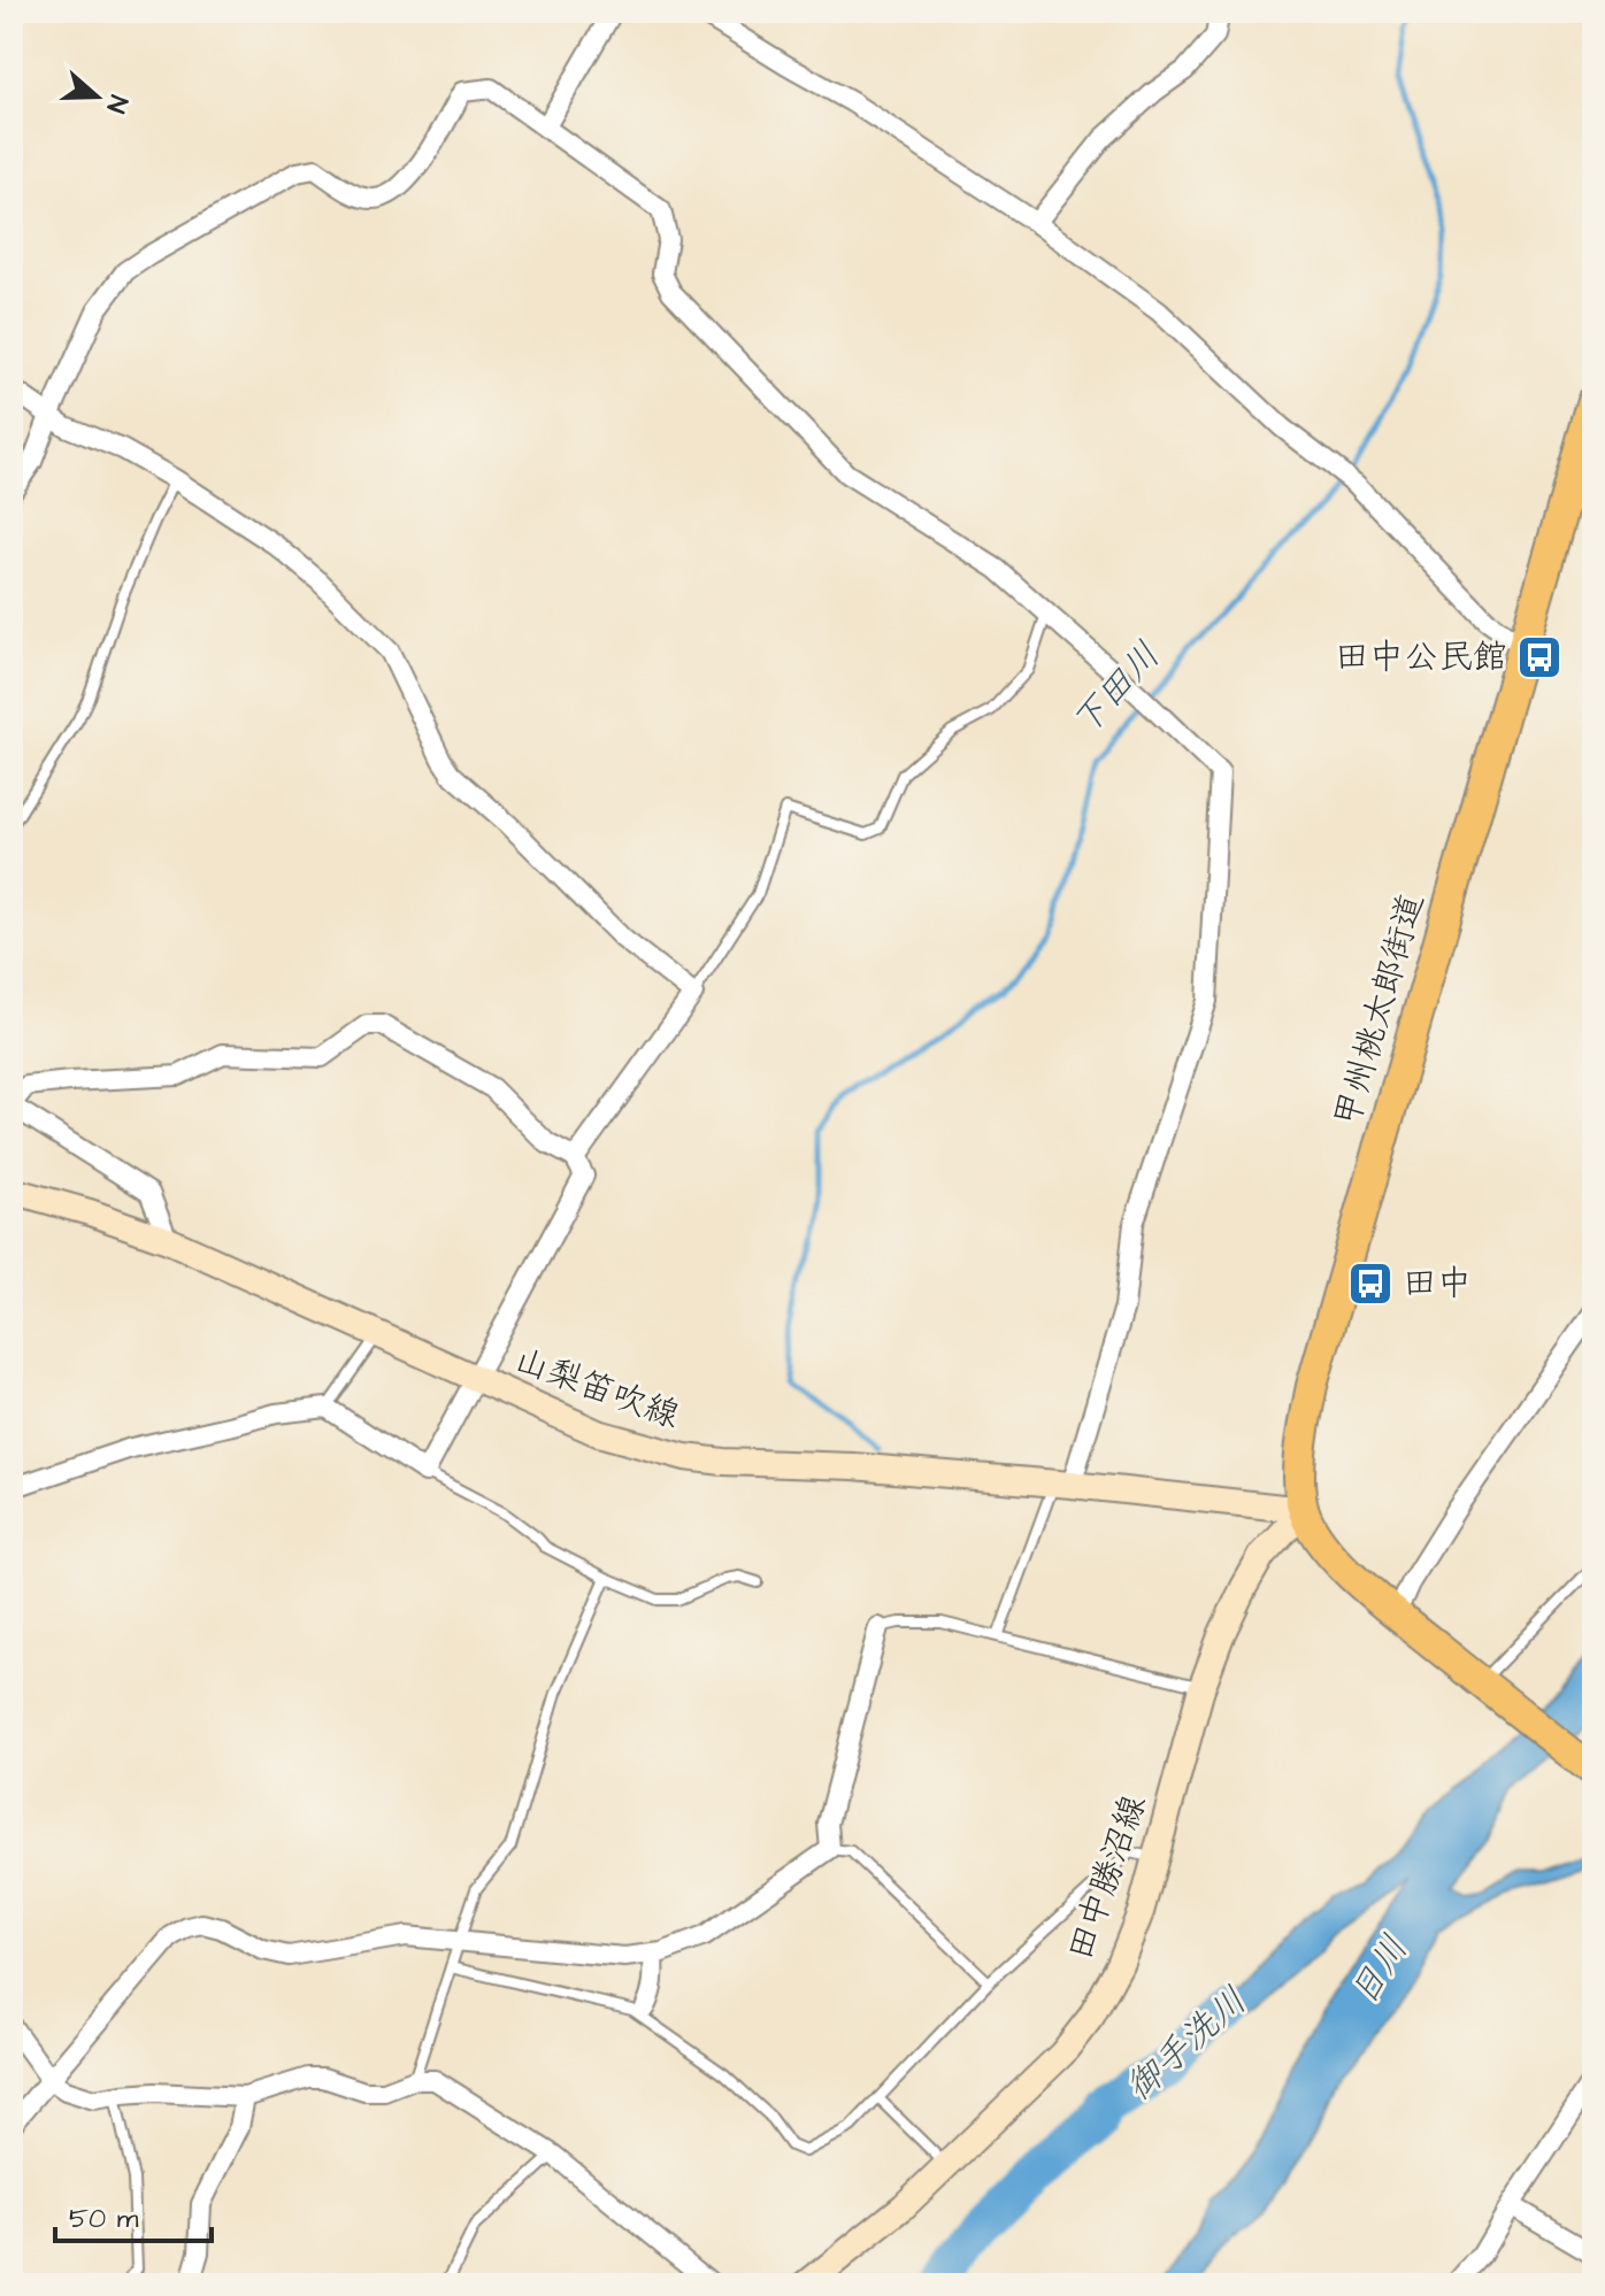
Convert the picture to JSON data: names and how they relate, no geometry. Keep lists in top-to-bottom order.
{
  "streets": {
    "highway": ["甲州桃太郎街道"],
    "main road": ["山梨笛吹線", "田中勝沼線"]
  },
  "crossings": [
    ["甲州桃太郎街道", "山梨笛吹線"],
    ["甲州桃太郎街道", "田中勝沼線"],
    ["山梨笛吹線", "田中勝沼線"]
  ],
  "water": ["下田川", "日川", "御手洗川"],
  "places": {
    "bus stop": ["田中公民館", "田中"]
  },
  "scale_bar": "50 m",
  "north": "right"
}
